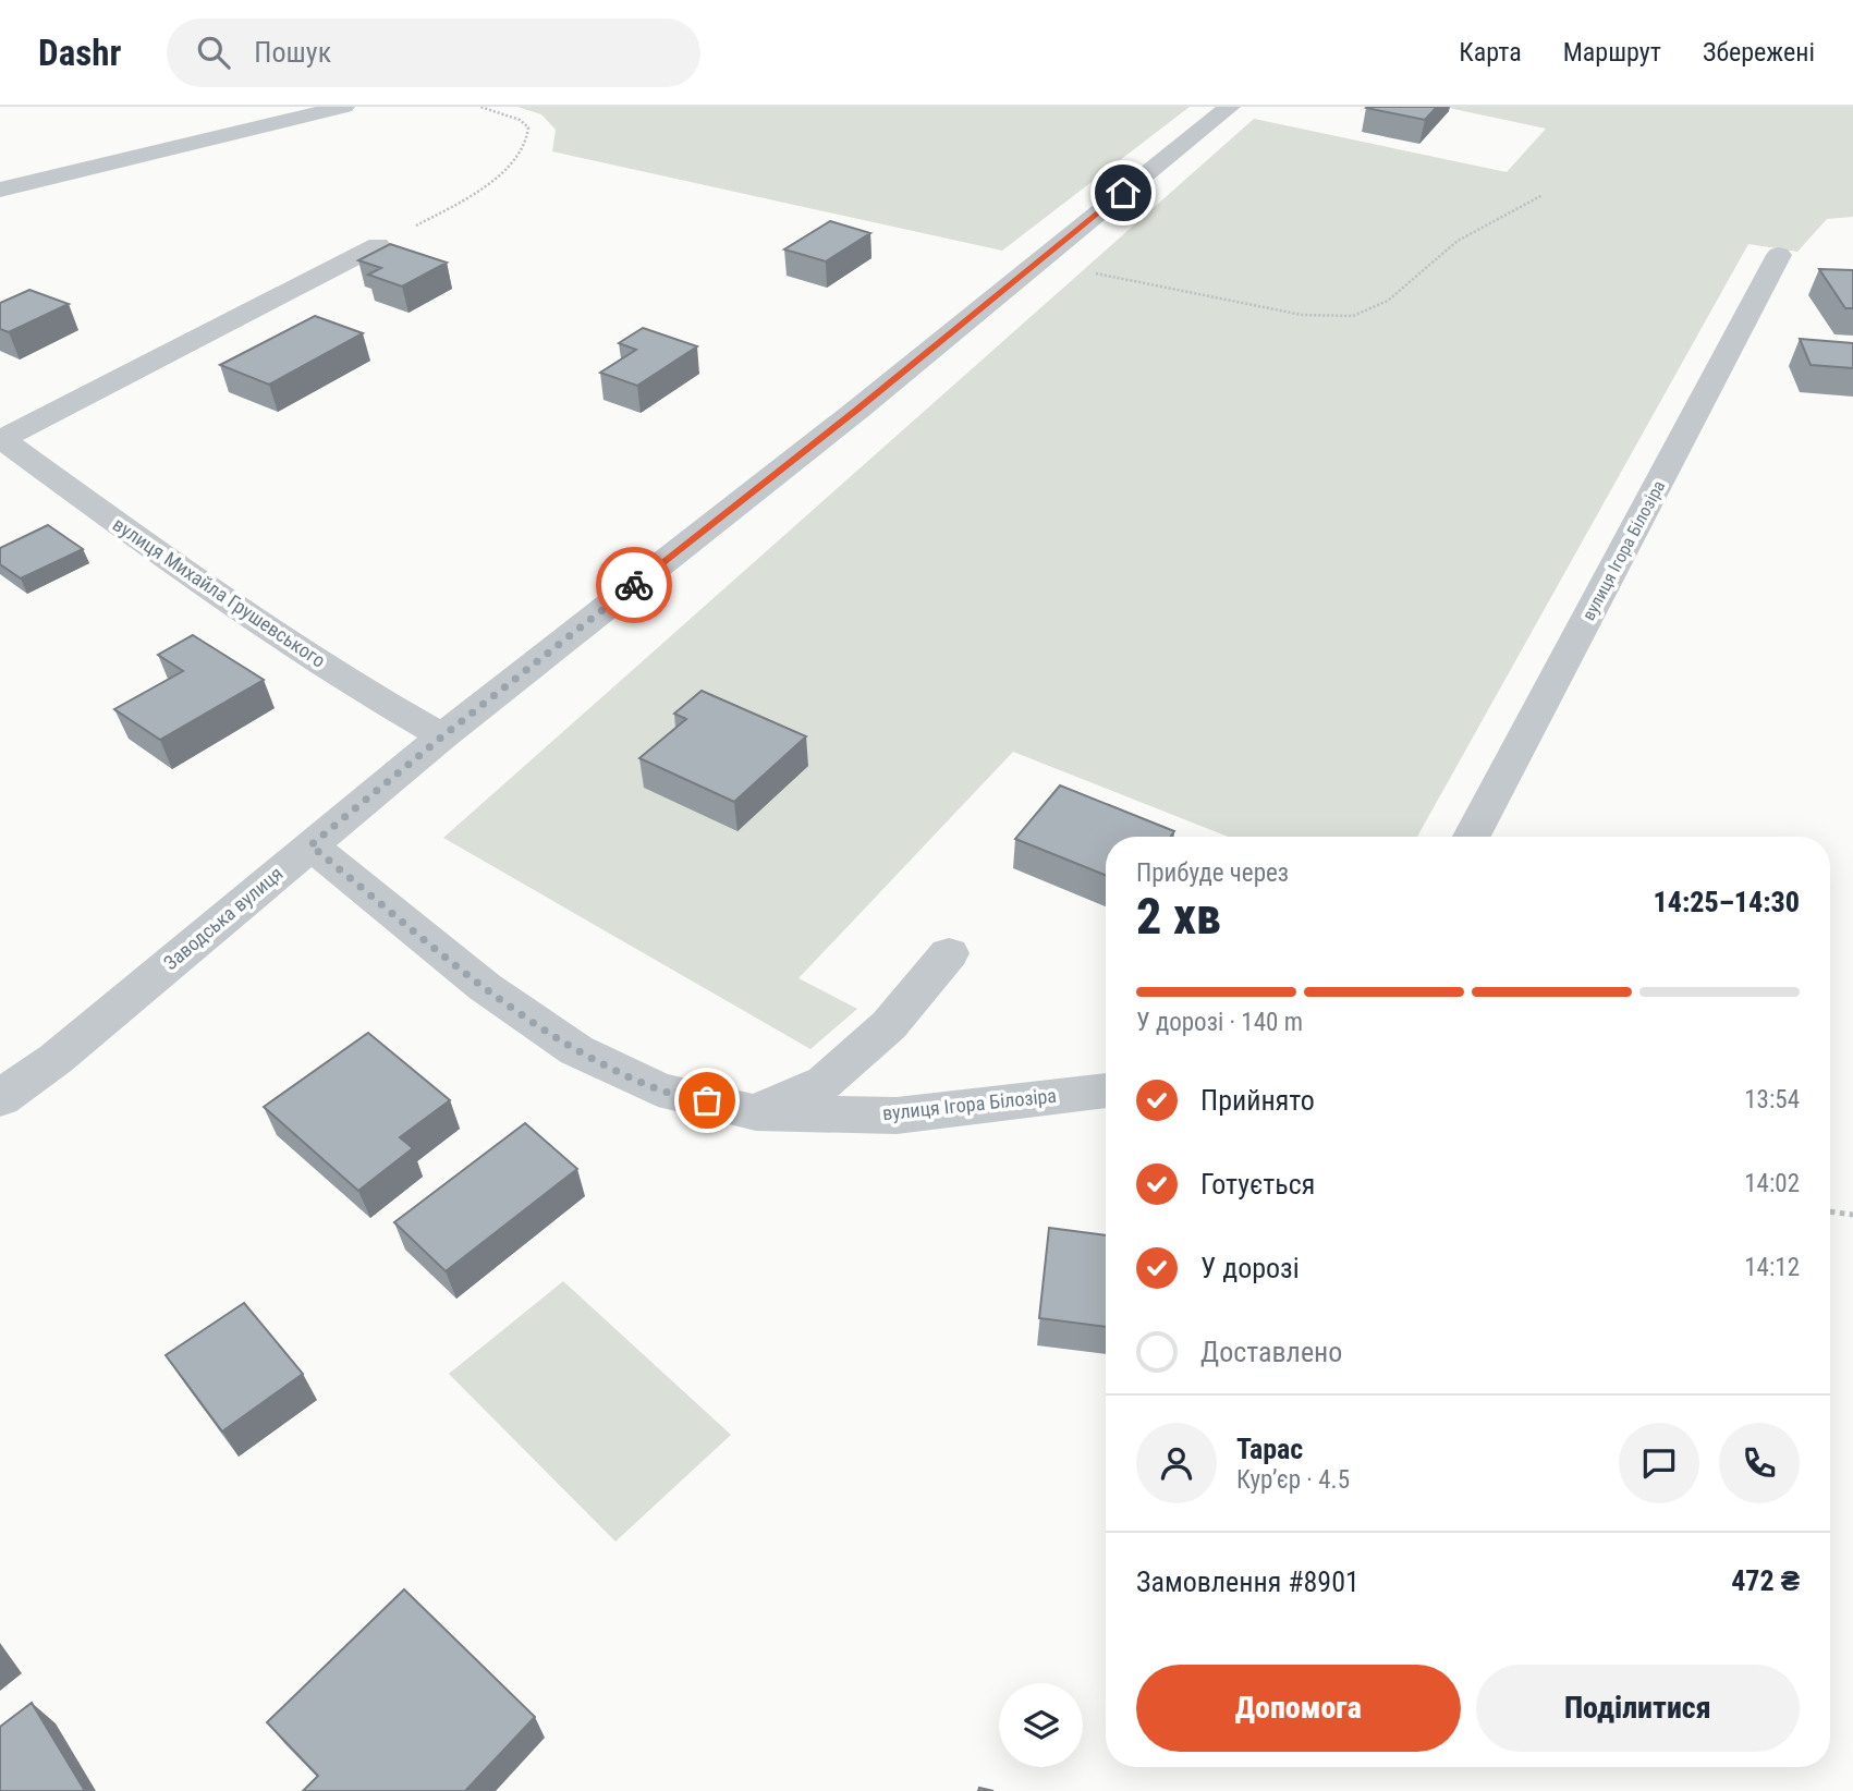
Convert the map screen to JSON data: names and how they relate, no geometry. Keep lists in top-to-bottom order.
{
  "streets": {
    "street": ["вулиця Ігора Білозіра", "вулиця Михайла Грушевського", "Заводська вулиця"]
  },
  "crossings": [
    ["вулиця Ігора Білозіра", "Заводська вулиця"],
    ["вулиця Михайла Грушевського", "Заводська вулиця"]
  ],
  "page": {
    "header": "Dashr",
    "search": "Пошук",
    "nav": ["Карта", "Маршрут", "Збережені"],
    "heading": ["2 хв", "Прибуде через", "14:25–14:30"],
    "panel": [
      "Тарас",
      "Кур’єр · 4.5",
      "Замовлення #8901",
      "472 ₴"
    ],
    "bar": "У дорозі · 140 m",
    "list": [
      ["Прийнято", "13:54"],
      ["Готується", "14:02"],
      ["У дорозі", "14:12"],
      "Доставлено"
    ],
    "buttons": ["Допомога", "Поділитися"]
  }
}
